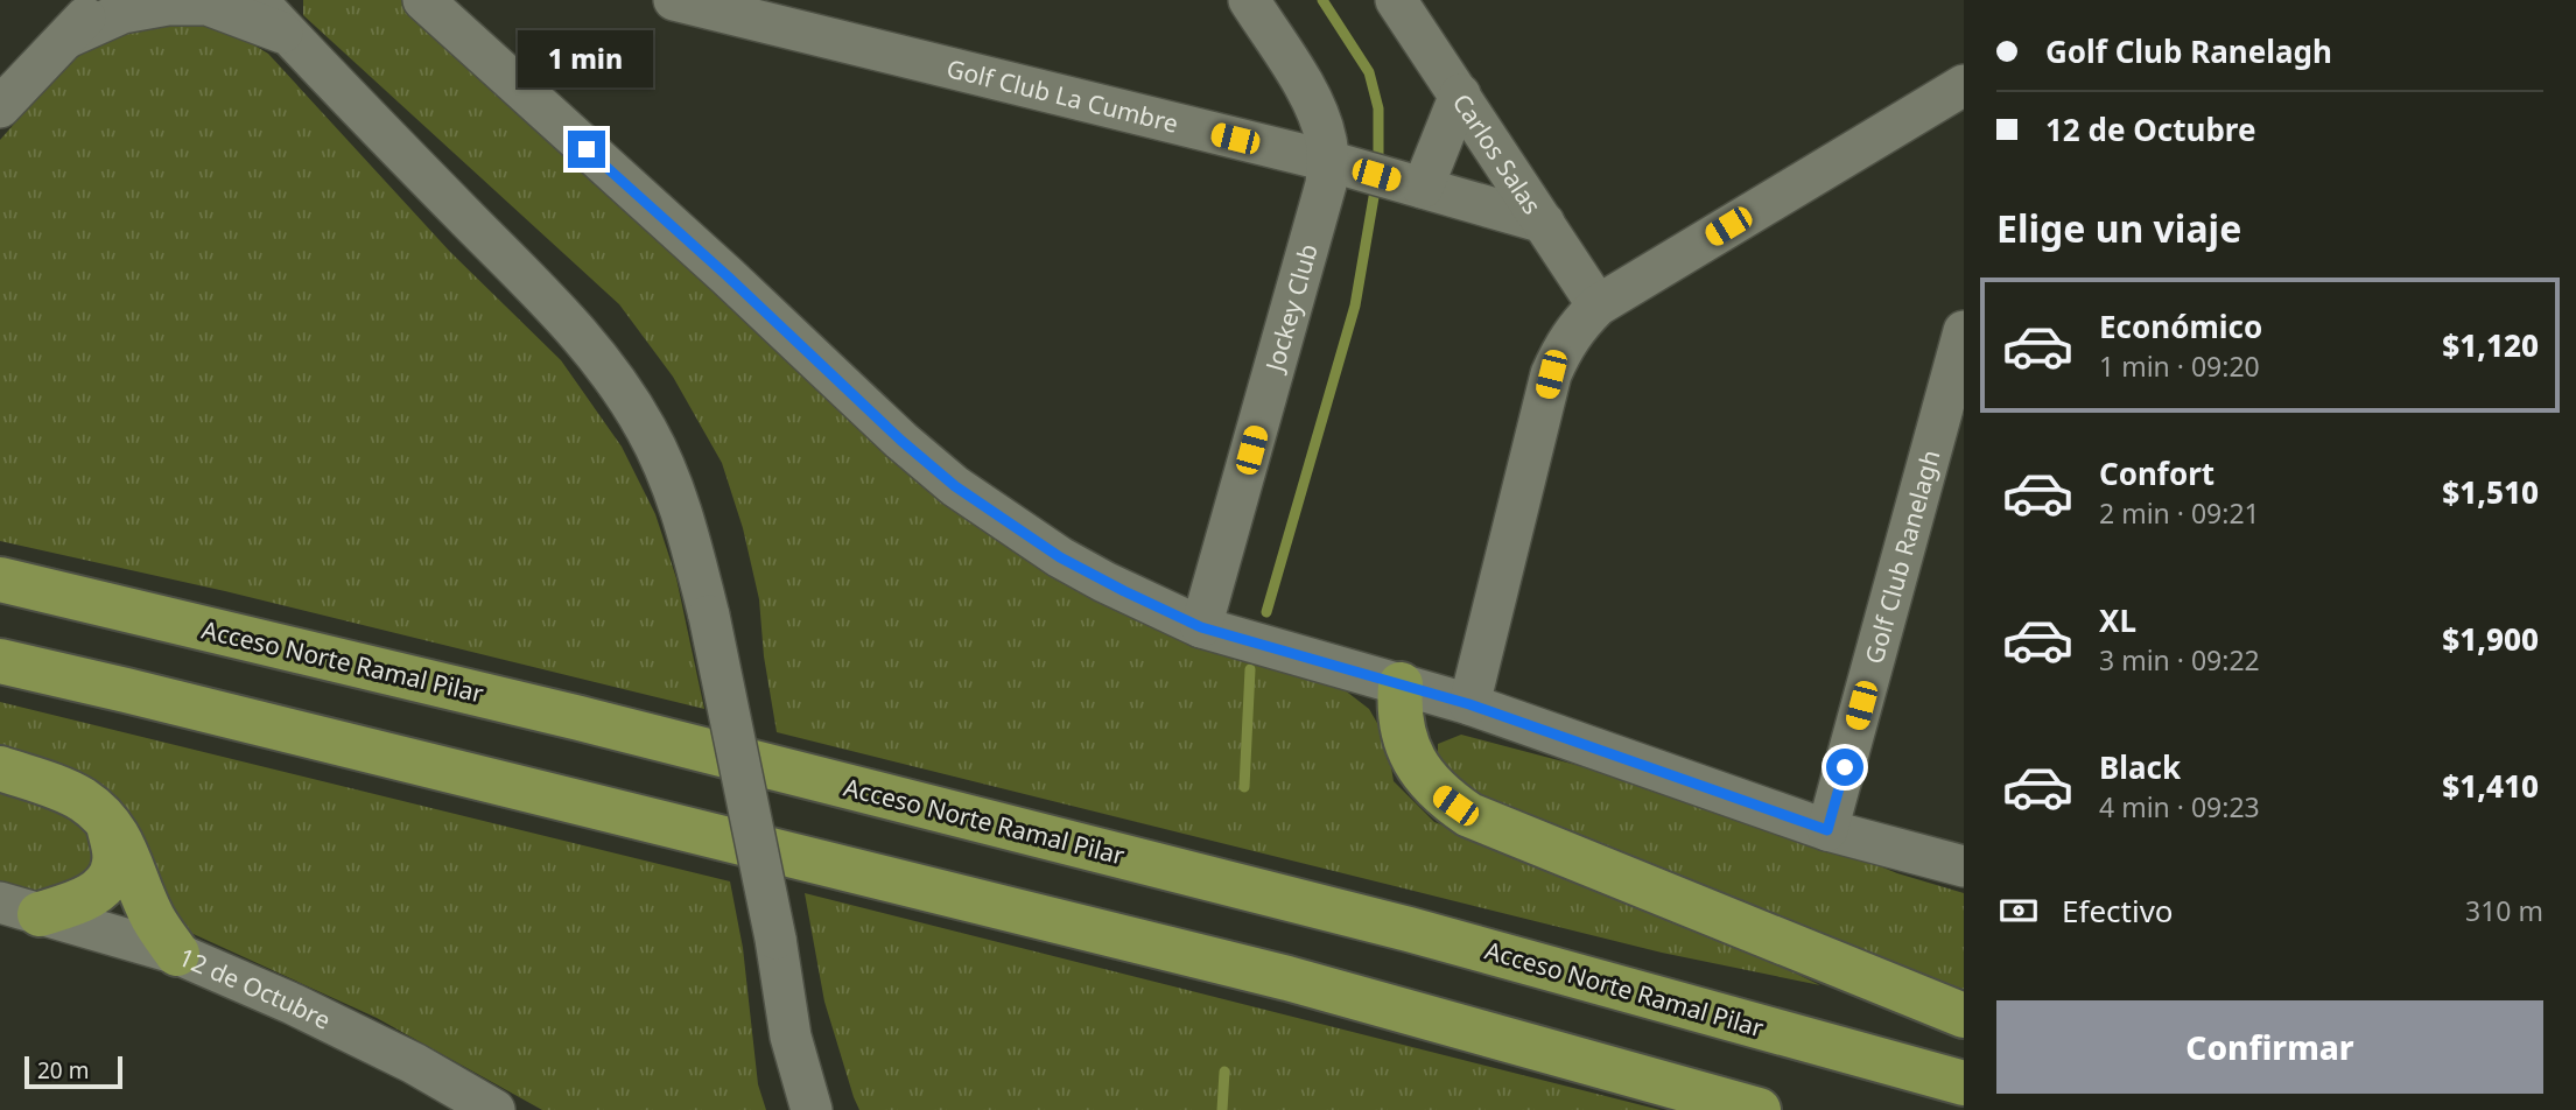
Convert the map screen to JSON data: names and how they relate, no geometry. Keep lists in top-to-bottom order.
{
  "streets": {
    "highway": ["Acceso Norte Ramal Pilar"],
    "street": [
      "Golf Club La Cumbre",
      "Carlos Salas",
      "Jockey Club",
      "Golf Club Ranelagh",
      "12 de Octubre"
    ]
  },
  "crossings": [
    ["Golf Club La Cumbre", "Carlos Salas"],
    ["Golf Club La Cumbre", "Jockey Club"]
  ],
  "scale_bar": "20 m",
  "page": {
    "banner": ["Golf Club Ranelagh", "12 de Octubre"],
    "bubble": "1 min",
    "heading": "Elige un viaje",
    "list": [
      {
        "name": "Económico",
        "note": "1 min · 09:20",
        "value": "$1,120"
      },
      {
        "name": "Confort",
        "note": "2 min · 09:21",
        "value": "$1,510"
      },
      {
        "name": "XL",
        "note": "3 min · 09:22",
        "value": "$1,900"
      },
      {
        "name": "Black",
        "note": "4 min · 09:23",
        "value": "$1,410"
      }
    ],
    "pay": ["Efectivo", "310 m"],
    "buttons": "Confirmar",
    "scale": "20 m"
  }
}
